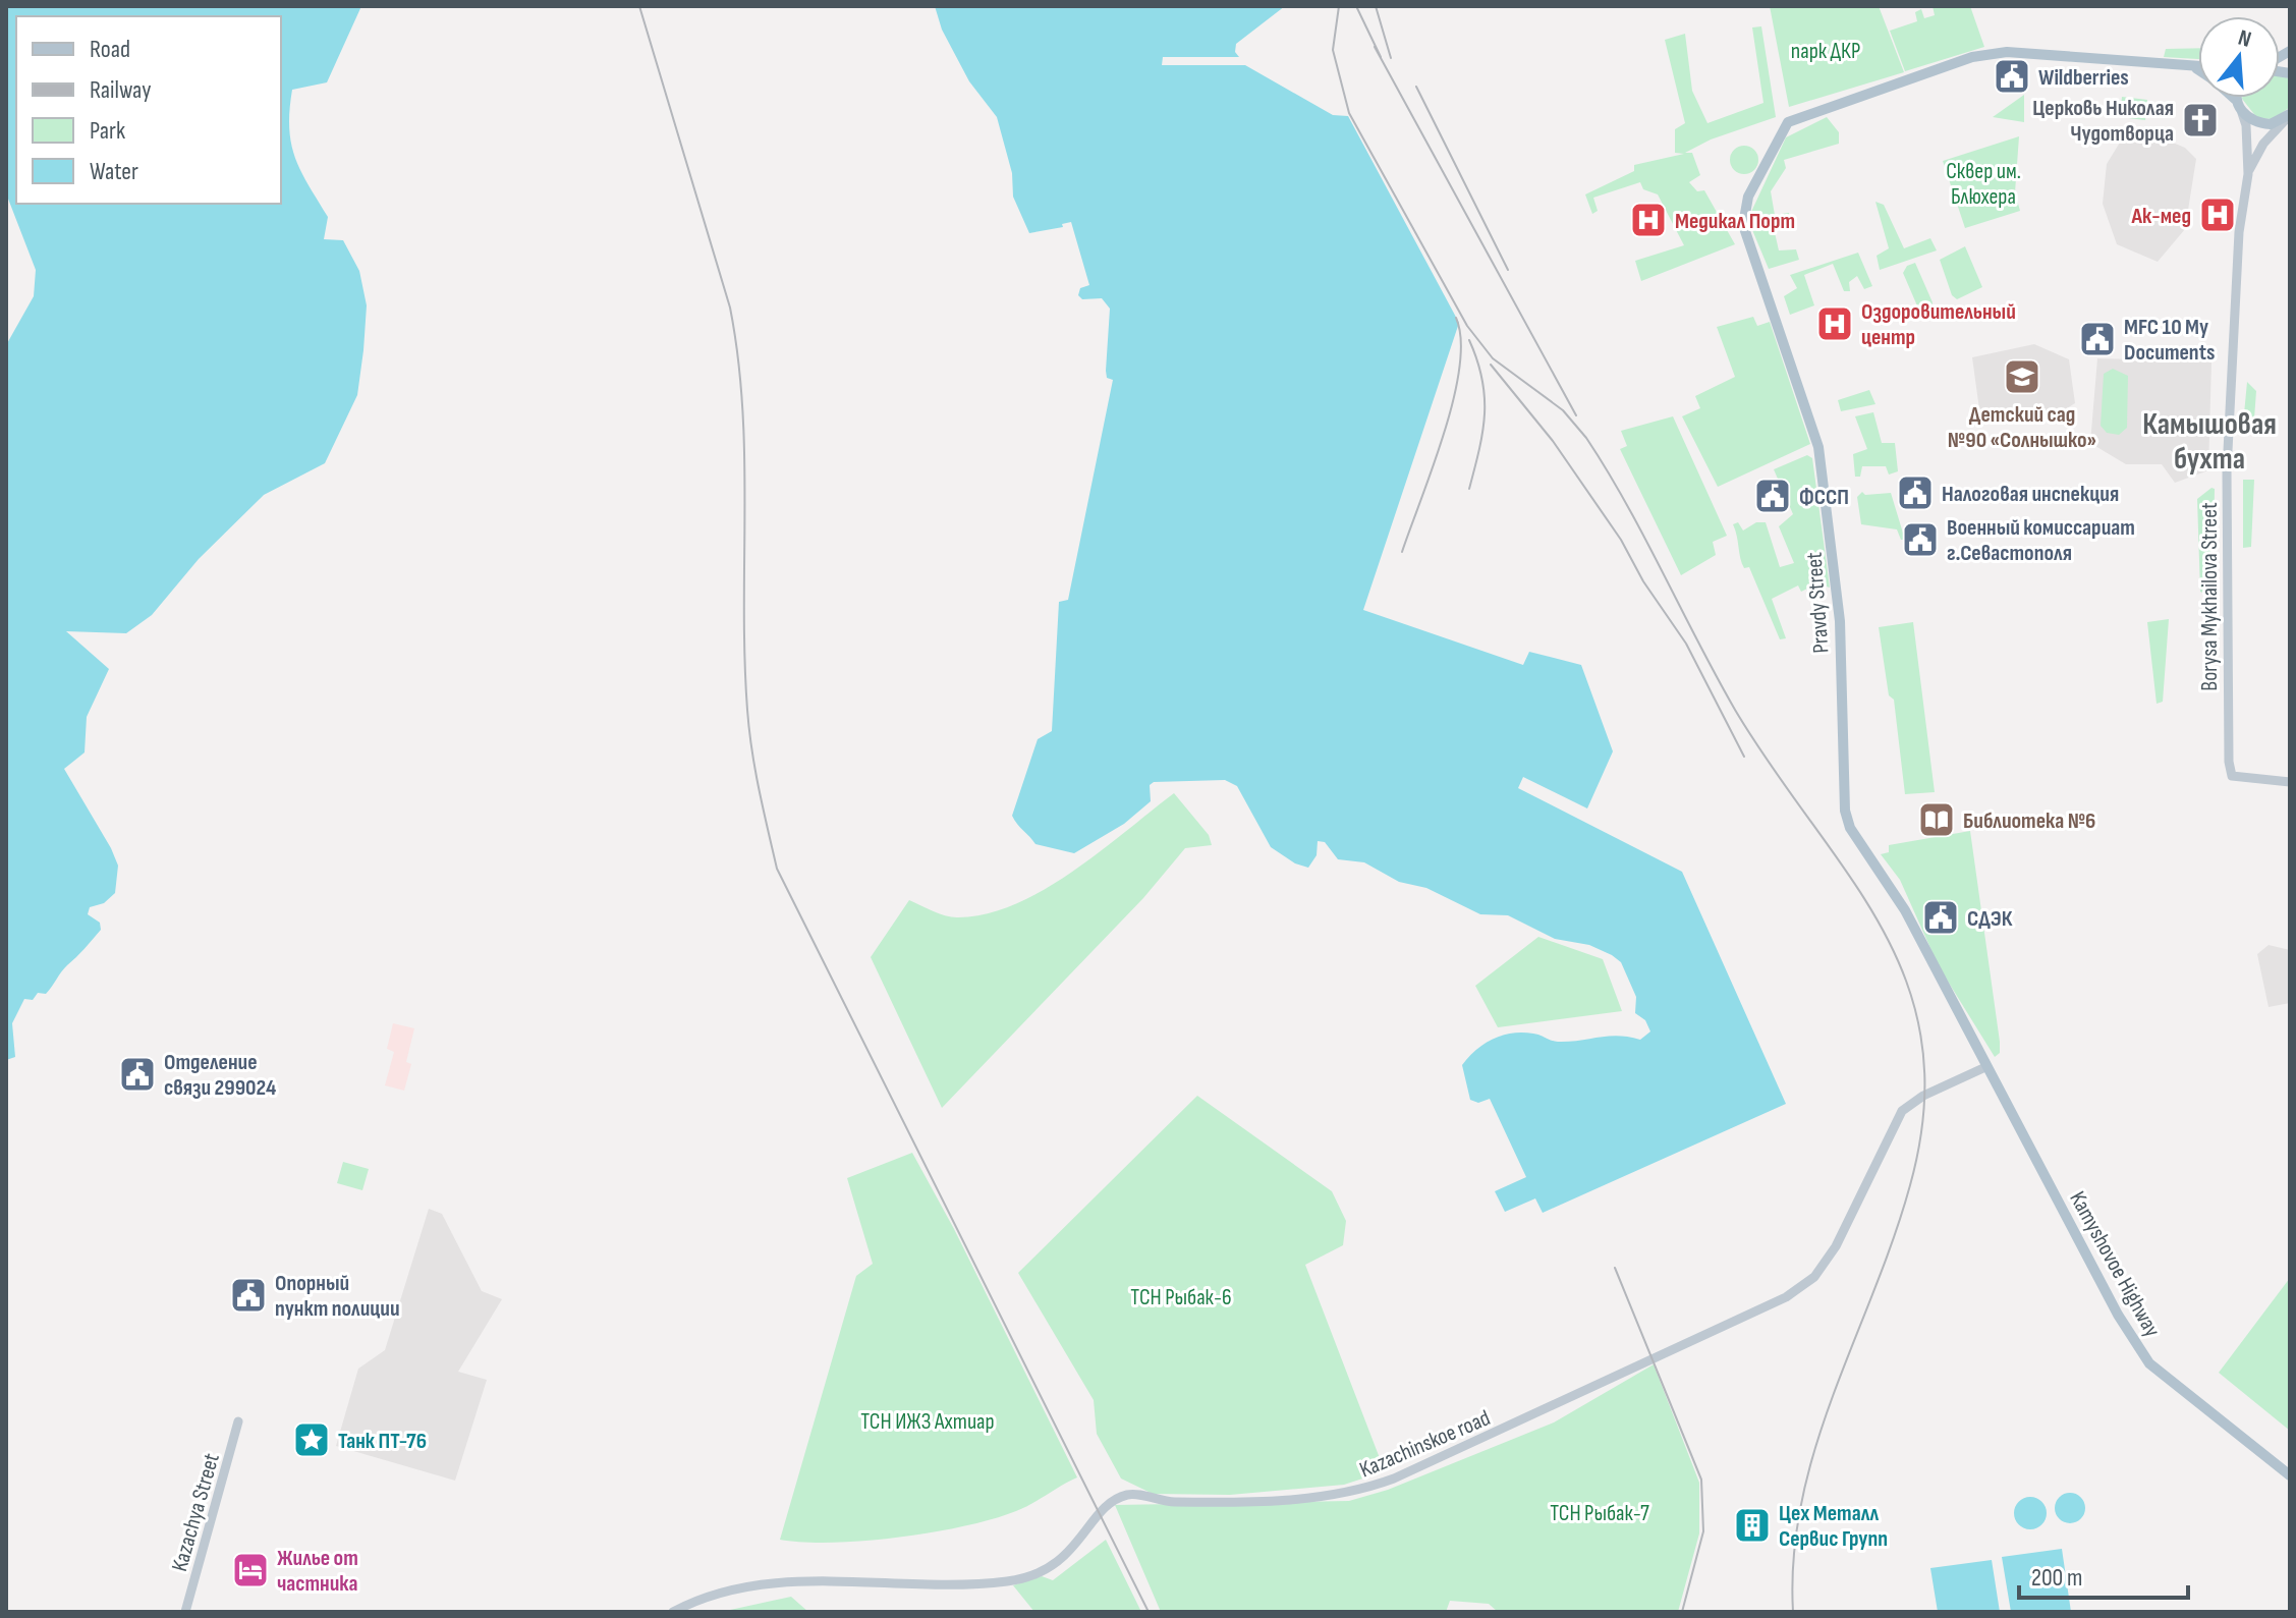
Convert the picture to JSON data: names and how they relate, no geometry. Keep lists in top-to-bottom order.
{
  "streets": {
    "main road": [
      "Borysa Mykhailova Street",
      "Pravdy Street",
      "Kamyshovoe Highway",
      "Kazachinskoe road",
      "Kazachya Street"
    ]
  },
  "crossings": [
    ["Pravdy Street", "Kamyshovoe Highway"],
    ["Pravdy Street", "Kazachinskoe road"],
    ["Kamyshovoe Highway", "Kazachinskoe road"]
  ],
  "districts": ["Камышовая бухта"],
  "parks": [
    "парк ДКР",
    "Сквер им. Блюхера",
    "ТСН Рыбак-6",
    "ТСН ИЖЗ Ахтиар",
    "ТСН Рыбак-7"
  ],
  "places": {
    "public building": [
      "Wildberries",
      "MFC 10 My Documents",
      "Налоговая инспекция",
      "ФССП",
      "Военный комиссариат г.Севастополя",
      "СДЭК",
      "Отделение связи 299024",
      "Опорный пункт полиции"
    ],
    "church": ["Церковь Николая Чудотворца"],
    "hospital": ["Ак-мед", "Медикал Порт", "Оздоровительный центр"],
    "school or university": ["Детский сад №90 «Солнышко»"],
    "library": ["Библиотека №6"],
    "place": ["Танк ПТ-76"],
    "building": ["Цех Металл Сервис Групп"],
    "hotel": ["Жилье от частника"]
  },
  "legend": [
    "Road",
    "Railway",
    "Park",
    "Water"
  ],
  "scale_bar": "200 m",
  "north": "top"
}
